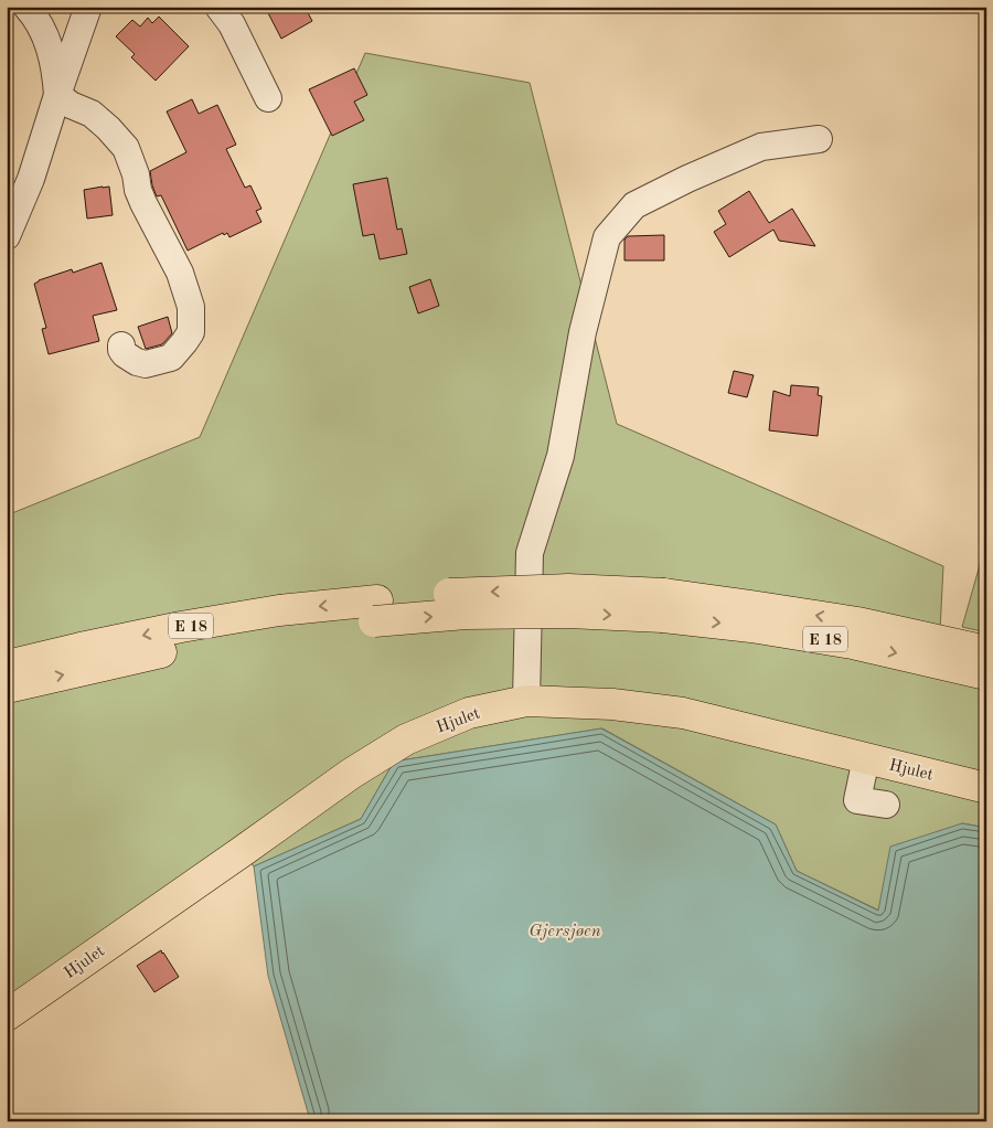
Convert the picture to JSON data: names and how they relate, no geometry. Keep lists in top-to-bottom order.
{
  "streets": {
    "main road": ["E 18", "Hjulet"]
  },
  "water": ["Gjersjøen"]
}
